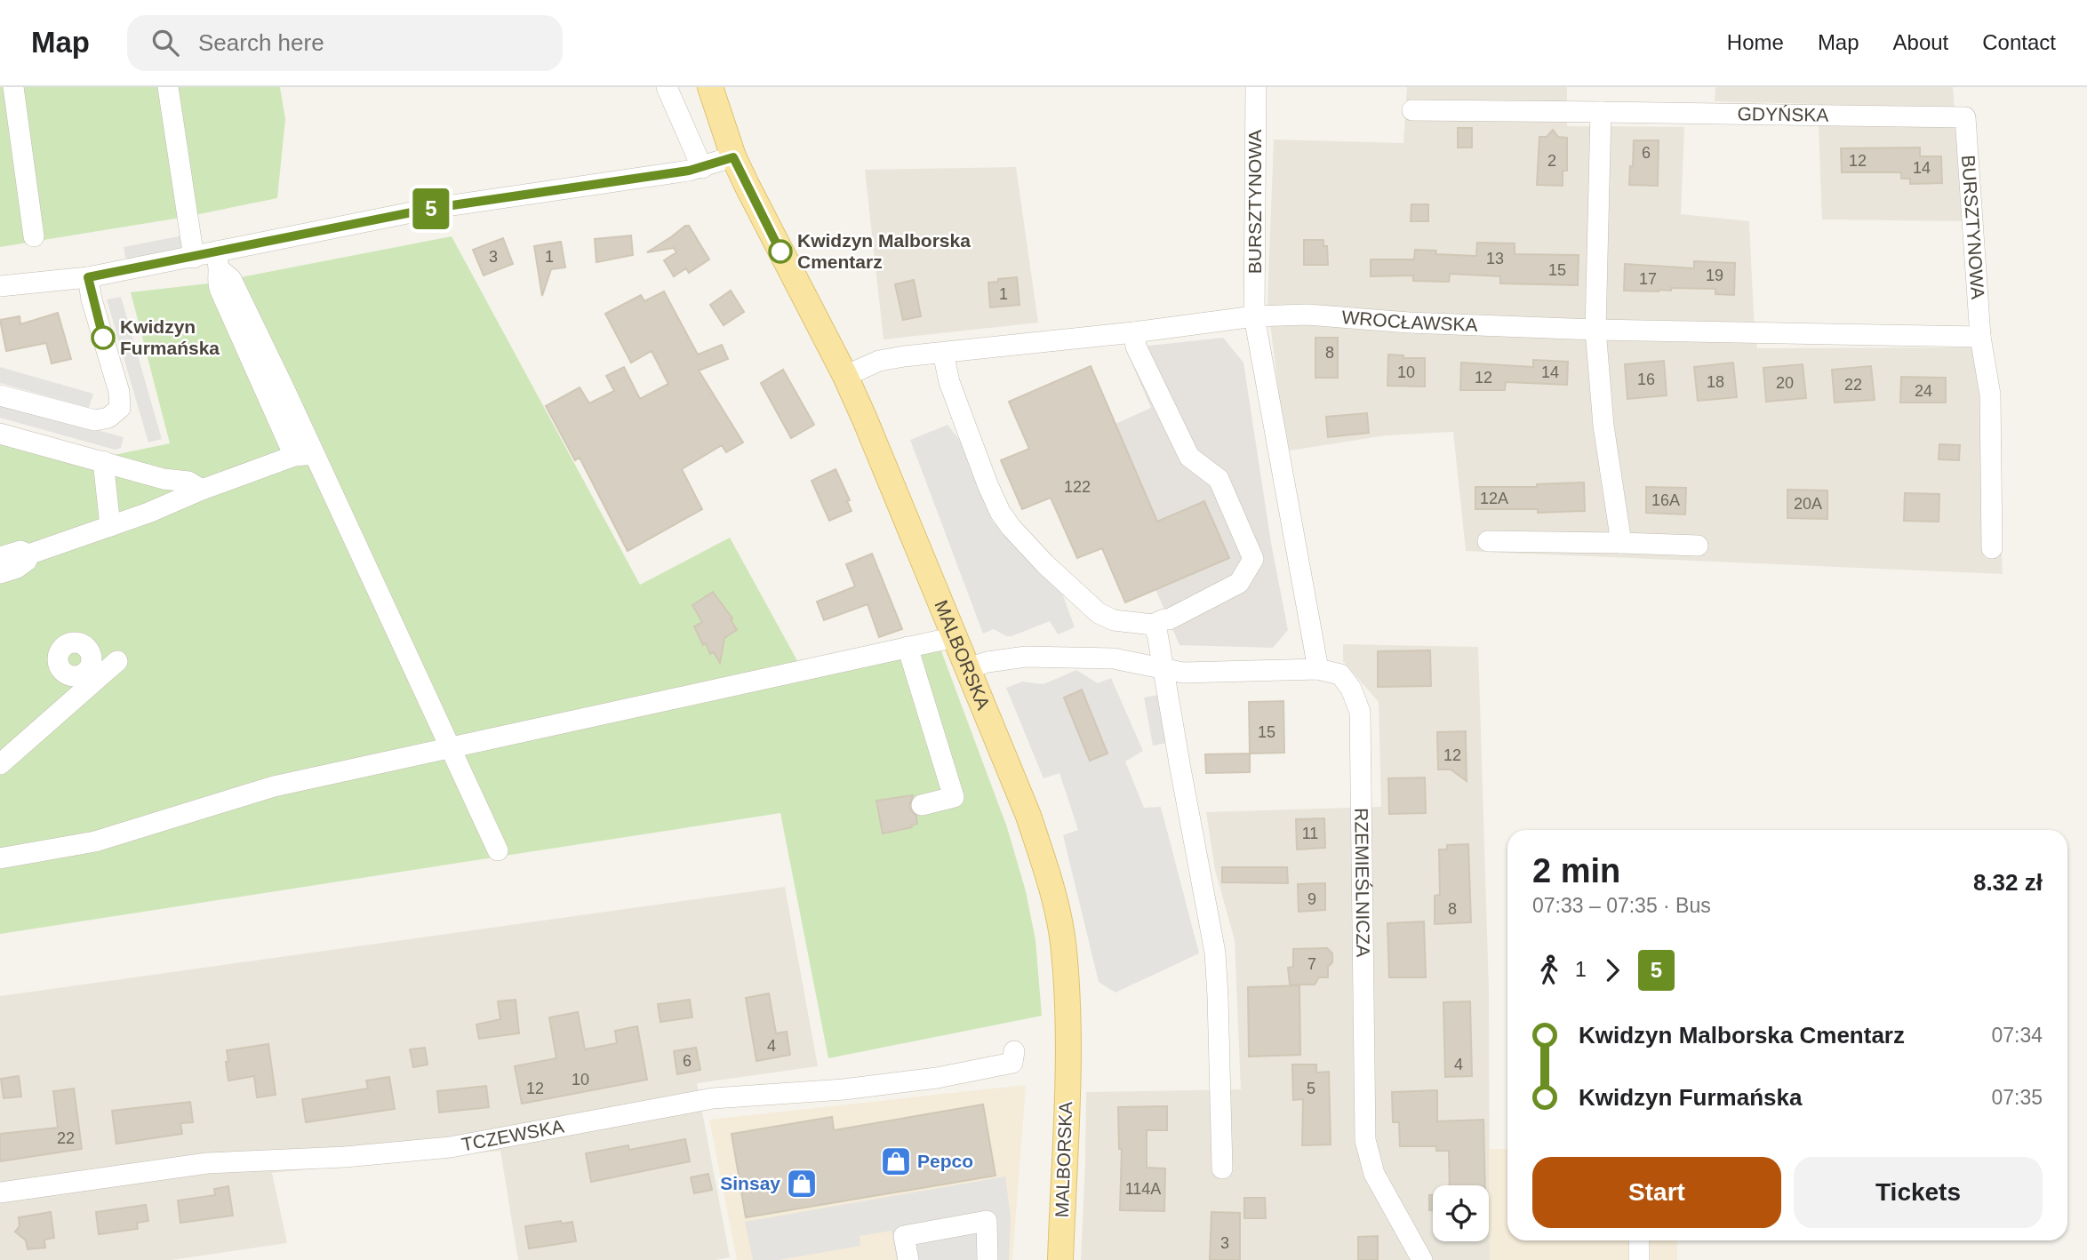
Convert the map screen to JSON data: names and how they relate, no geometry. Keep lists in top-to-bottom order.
{
  "streets": {
    "main road": ["MALBORSKA"],
    "street": [
      "GDYŃSKA",
      "BURSZTYNOWA",
      "WROCŁAWSKA",
      "RZEMIEŚLNICZA",
      "TCZEWSKA"
    ]
  },
  "crossings": [
    ["GDYŃSKA", "BURSZTYNOWA"],
    ["BURSZTYNOWA", "WROCŁAWSKA"],
    ["BURSZTYNOWA", "RZEMIEŚLNICZA"],
    ["WROCŁAWSKA", "MALBORSKA"],
    ["MALBORSKA", "RZEMIEŚLNICZA"]
  ],
  "places": {
    "other": ["Kwidzyn Malborska Cmentarz", "Kwidzyn Furmańska"],
    "shop": ["Pepco", "Sinsay"]
  },
  "lines": ["bus line 5"],
  "house_numbers": [
    "6",
    "2",
    "12",
    "14",
    "3",
    "1",
    "13",
    "15",
    "19",
    "17",
    "1",
    "8",
    "10",
    "14",
    "12",
    "16",
    "18",
    "20",
    "22",
    "24",
    "122",
    "12A",
    "16A",
    "20A",
    "15",
    "12",
    "11",
    "9",
    "8",
    "7",
    "4",
    "6",
    "4",
    "10",
    "12",
    "5",
    "22",
    "114A",
    "3"
  ],
  "page": {
    "header": "Map",
    "search": "Search here",
    "nav": [
      "Home",
      "Map",
      "About",
      "Contact"
    ],
    "on_map": "5",
    "heading": ["2 min", "07:33 – 07:35 · Bus", "8.32 zł"],
    "legs": ["1", "5"],
    "list": [
      {
        "name": "Kwidzyn Malborska Cmentarz",
        "value": "07:34"
      },
      {
        "name": "Kwidzyn Furmańska",
        "value": "07:35"
      }
    ],
    "buttons": ["Start", "Tickets"]
  }
}
